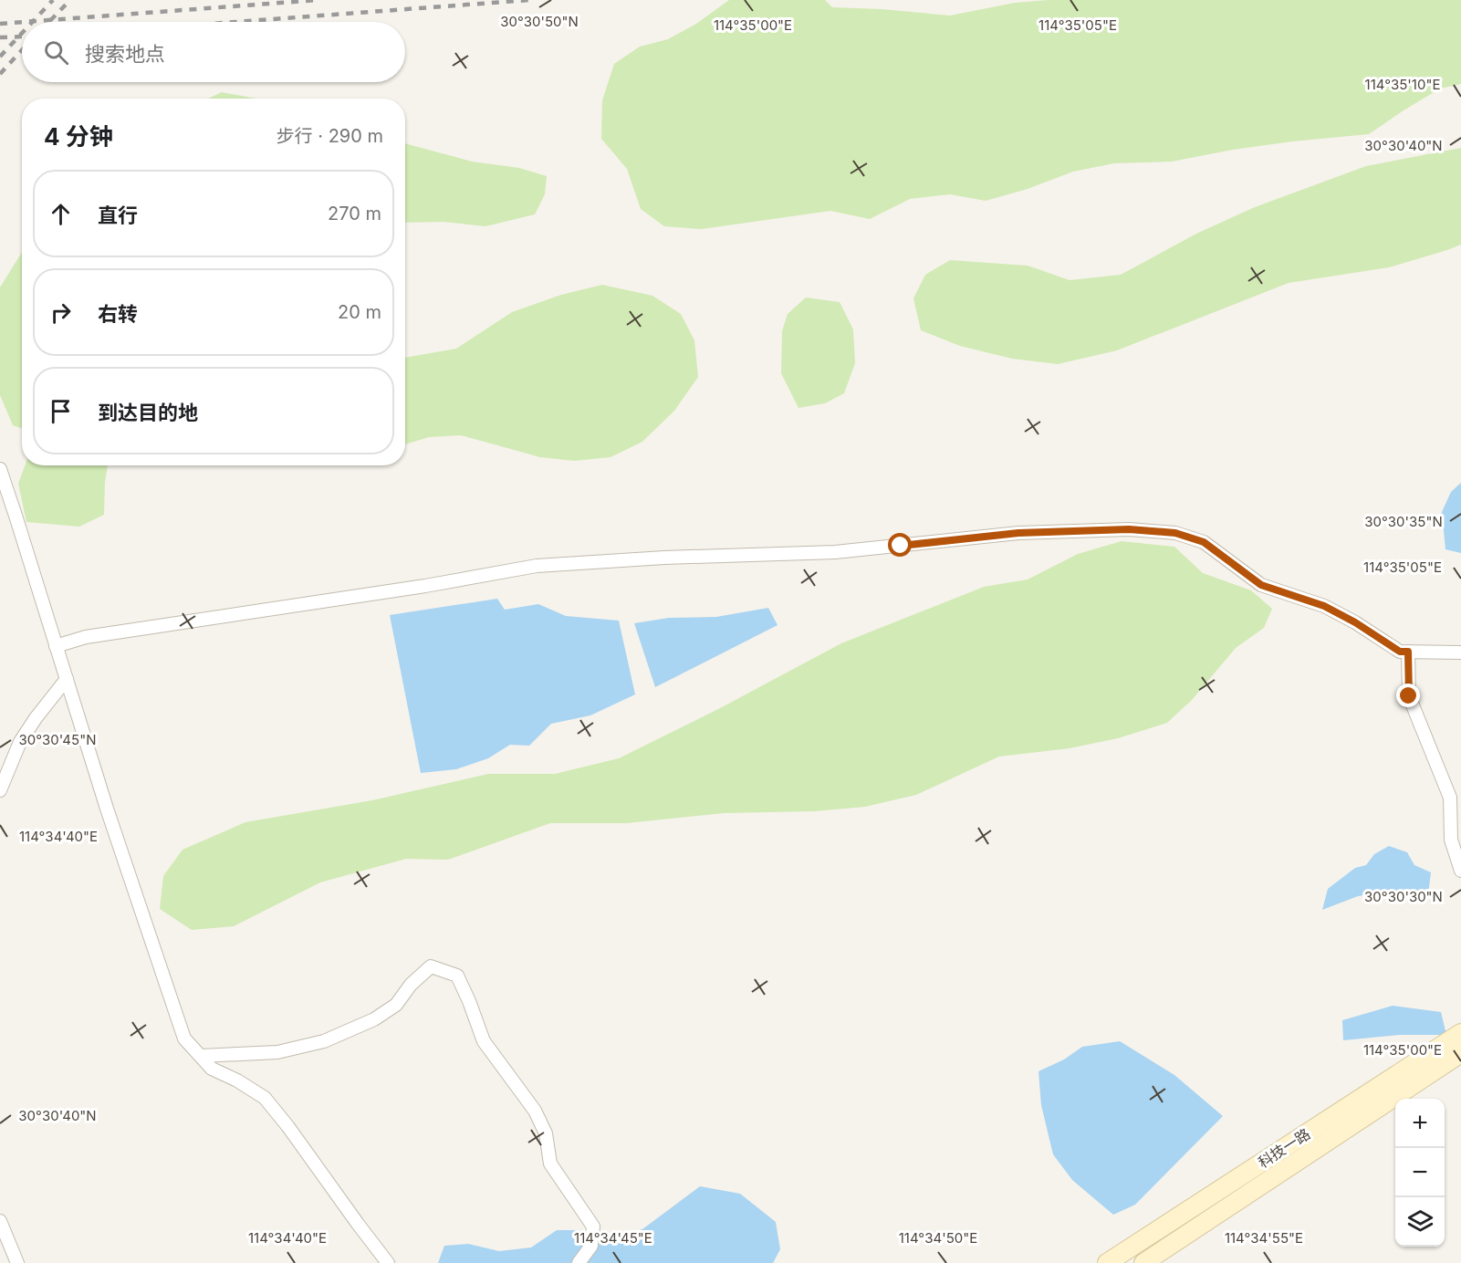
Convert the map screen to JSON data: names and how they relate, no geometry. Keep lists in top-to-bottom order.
{
  "streets": {
    "main road": ["科技一路"]
  },
  "page": {
    "search": "搜索地点",
    "heading": ["4 分钟", "步行 · 290 m"],
    "list": [
      ["直行", "270 m"],
      ["右转", "20 m"],
      "到达目的地"
    ],
    "map_buttons": ["+", "−"]
  },
  "coordinates": [
    "30°30'50\"N",
    "114°35'00\"E",
    "114°35'05\"E",
    "114°35'10\"E",
    "30°30'40\"N",
    "30°30'35\"N",
    "30°30'45\"N",
    "114°34'40\"E",
    "30°30'30\"N",
    "114°34'45\"E",
    "114°34'50\"E",
    "114°34'55\"E"
  ]
}
